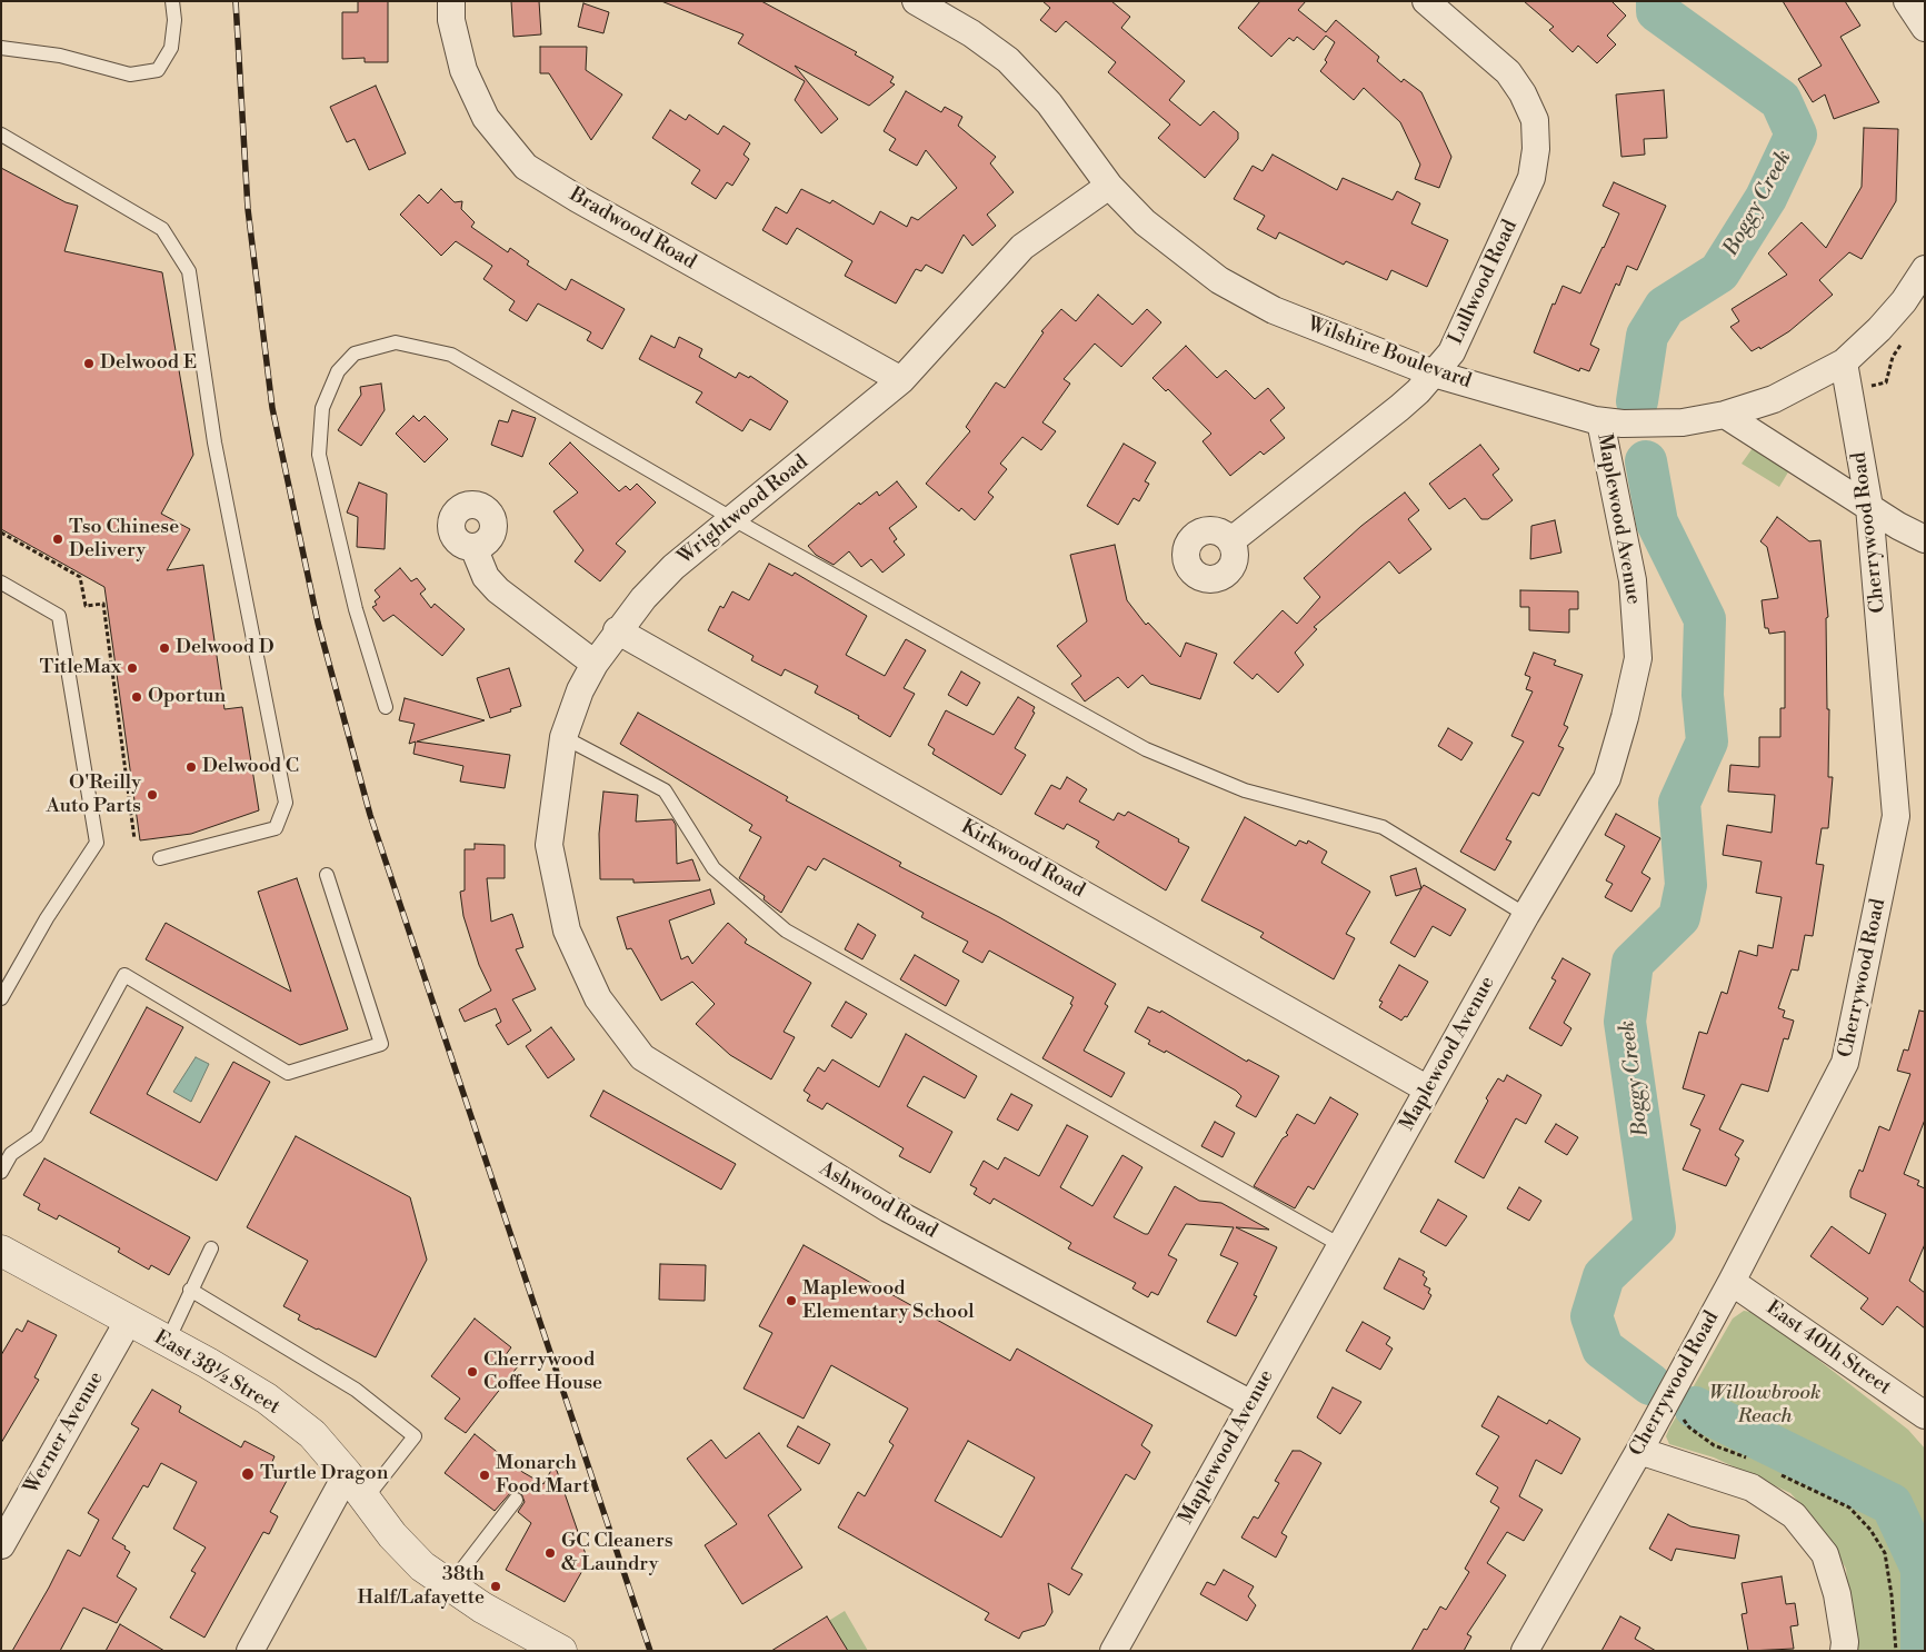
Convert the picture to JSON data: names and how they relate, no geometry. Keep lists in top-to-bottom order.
{
  "streets": {
    "street": [
      "Bradwood Road",
      "Lullwood Road",
      "Wilshire Boulevard",
      "Wrightwood Road",
      "Maplewood Avenue",
      "Cherrywood Road",
      "Kirkwood Road",
      "Ashwood Road",
      "East 40th Street",
      "East 38½ Street",
      "Werner Avenue"
    ]
  },
  "crossings": [
    ["Bradwood Road", "Wrightwood Road"],
    ["Lullwood Road", "Wilshire Boulevard"],
    ["Wilshire Boulevard", "Wrightwood Road"],
    ["Wilshire Boulevard", "Maplewood Avenue"],
    ["Wilshire Boulevard", "Cherrywood Road"],
    ["Wrightwood Road", "Kirkwood Road"],
    ["Wrightwood Road", "Ashwood Road"],
    ["Maplewood Avenue", "Kirkwood Road"],
    ["Maplewood Avenue", "Ashwood Road"],
    ["Cherrywood Road", "East 40th Street"],
    ["East 38½ Street", "Werner Avenue"]
  ],
  "water": ["Boggy Creek"],
  "parks": ["Willowbrook Reach"],
  "places": [
    "Delwood E",
    "Tso Chinese Delivery",
    "Delwood D",
    "TitleMax",
    "Oportun",
    "Delwood C",
    "O'Reilly Auto Parts",
    "Maplewood Elementary School",
    "Cherrywood Coffee House",
    "Turtle Dragon",
    "Monarch Food Mart",
    "GC Cleaners & Laundry",
    "38th Half/Lafayette"
  ]
}
